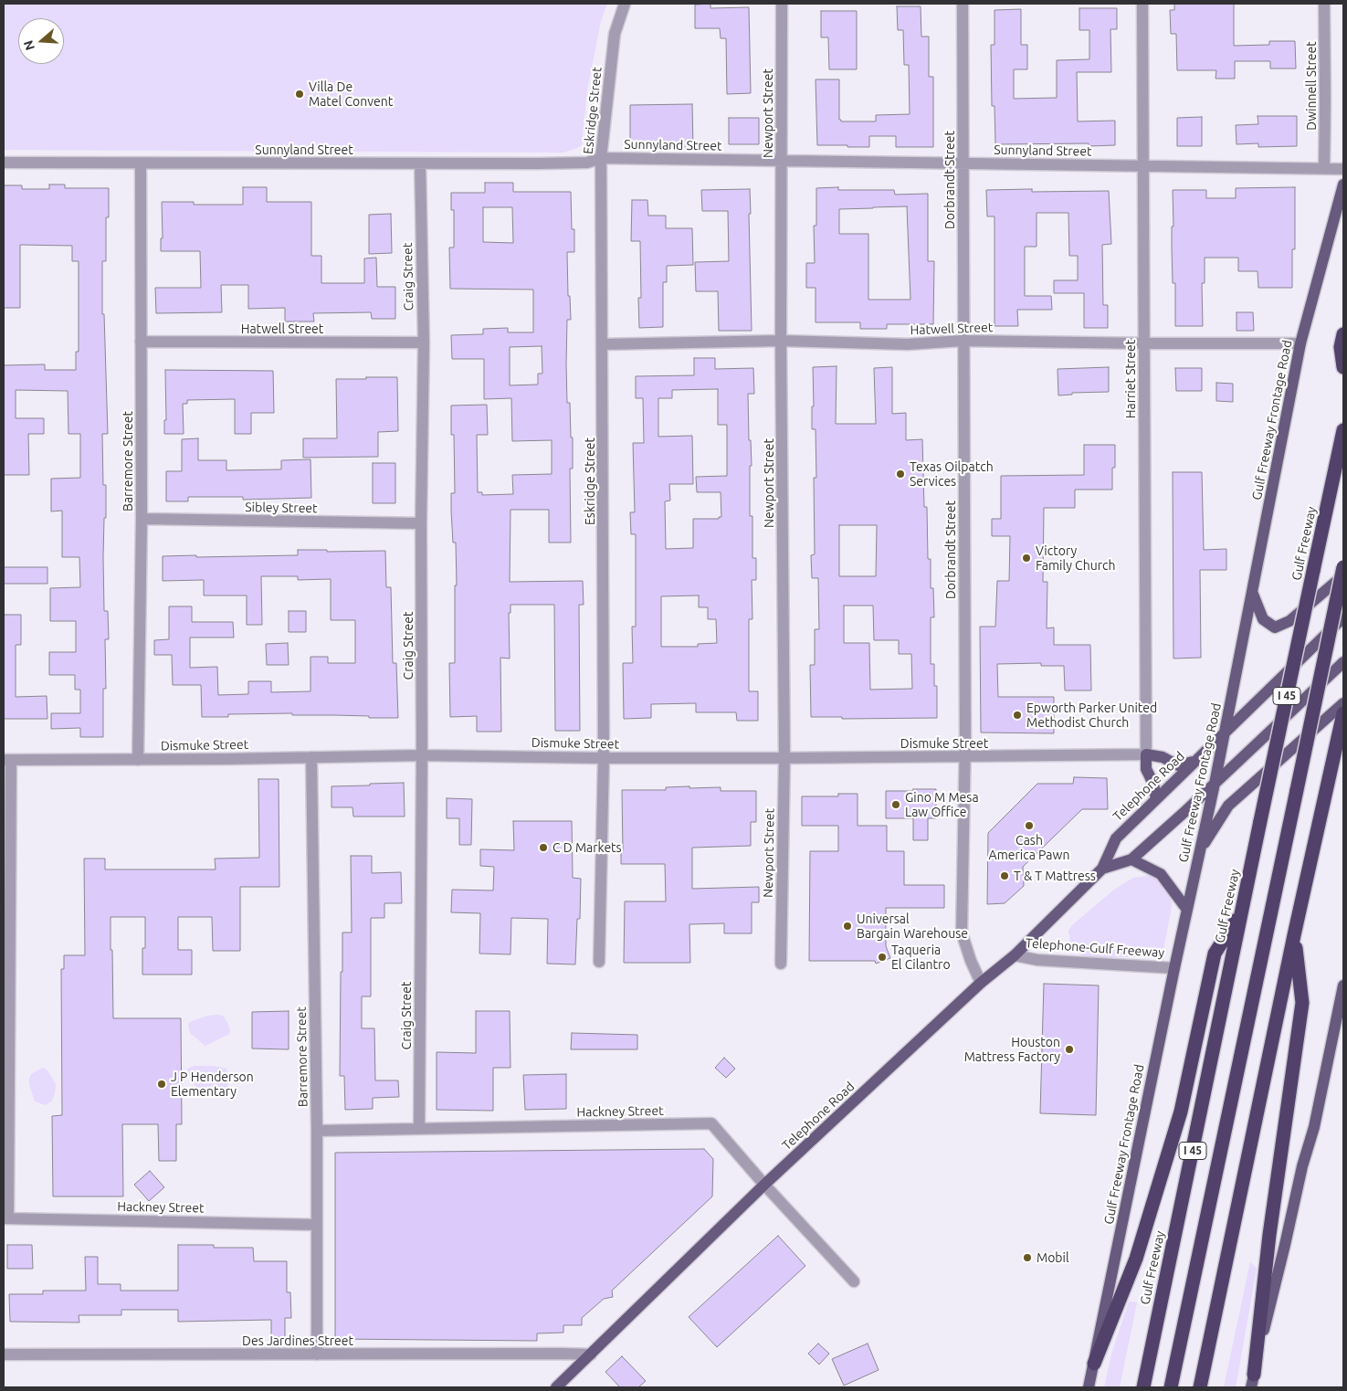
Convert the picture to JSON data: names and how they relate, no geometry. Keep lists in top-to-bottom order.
{
  "streets": {
    "highway": ["Gulf Freeway", "I 45"],
    "main road": ["Gulf Freeway Frontage Road", "Telephone Road"],
    "street": [
      "Dwinnell Street",
      "Eskridge Street",
      "Newport Street",
      "Sunnyland Street",
      "Dorbrandt Street",
      "Craig Street",
      "Hatwell Street",
      "Harriet Street",
      "Barremore Street",
      "Sibley Street",
      "Dismuke Street",
      "Telephone-Gulf Freeway",
      "Hackney Street",
      "Des Jardines Street"
    ]
  },
  "crossings": [
    ["Dwinnell Street", "Sunnyland Street"],
    ["Eskridge Street", "Sunnyland Street"],
    ["Eskridge Street", "Hatwell Street"],
    ["Eskridge Street", "Dismuke Street"],
    ["Newport Street", "Sunnyland Street"],
    ["Newport Street", "Hatwell Street"],
    ["Newport Street", "Dismuke Street"],
    ["Sunnyland Street", "Dorbrandt Street"],
    ["Sunnyland Street", "Craig Street"],
    ["Sunnyland Street", "Harriet Street"],
    ["Sunnyland Street", "Barremore Street"],
    ["Dorbrandt Street", "Hatwell Street"],
    ["Dorbrandt Street", "Dismuke Street"],
    ["Dorbrandt Street", "Telephone Road"],
    ["Craig Street", "Hatwell Street"],
    ["Craig Street", "Sibley Street"],
    ["Craig Street", "Dismuke Street"],
    ["Craig Street", "Hackney Street"],
    ["Hatwell Street", "Harriet Street"],
    ["Hatwell Street", "Gulf Freeway Frontage Road"],
    ["Hatwell Street", "Barremore Street"],
    ["Harriet Street", "Dismuke Street"],
    ["Gulf Freeway Frontage Road", "Telephone Road"],
    ["Gulf Freeway Frontage Road", "Telephone-Gulf Freeway"],
    ["Barremore Street", "Sibley Street"],
    ["Barremore Street", "Dismuke Street"],
    ["Barremore Street", "Hackney Street"],
    ["Barremore Street", "Des Jardines Street"],
    ["Telephone Road", "Telephone-Gulf Freeway"],
    ["Telephone Road", "Hackney Street"],
    ["Telephone Road", "Des Jardines Street"]
  ],
  "places": [
    "Villa De Matel Convent",
    "Texas Oilpatch Services",
    "Victory Family Church",
    "Epworth Parker United Methodist Church",
    "Gino M Mesa Law Office",
    "Cash America Pawn",
    "C D Markets",
    "T & T Mattress",
    "Universal Bargain Warehouse",
    "Taqueria El Cilantro",
    "Houston Mattress Factory",
    "J P Henderson Elementary",
    "Mobil"
  ],
  "north": "left"
}
